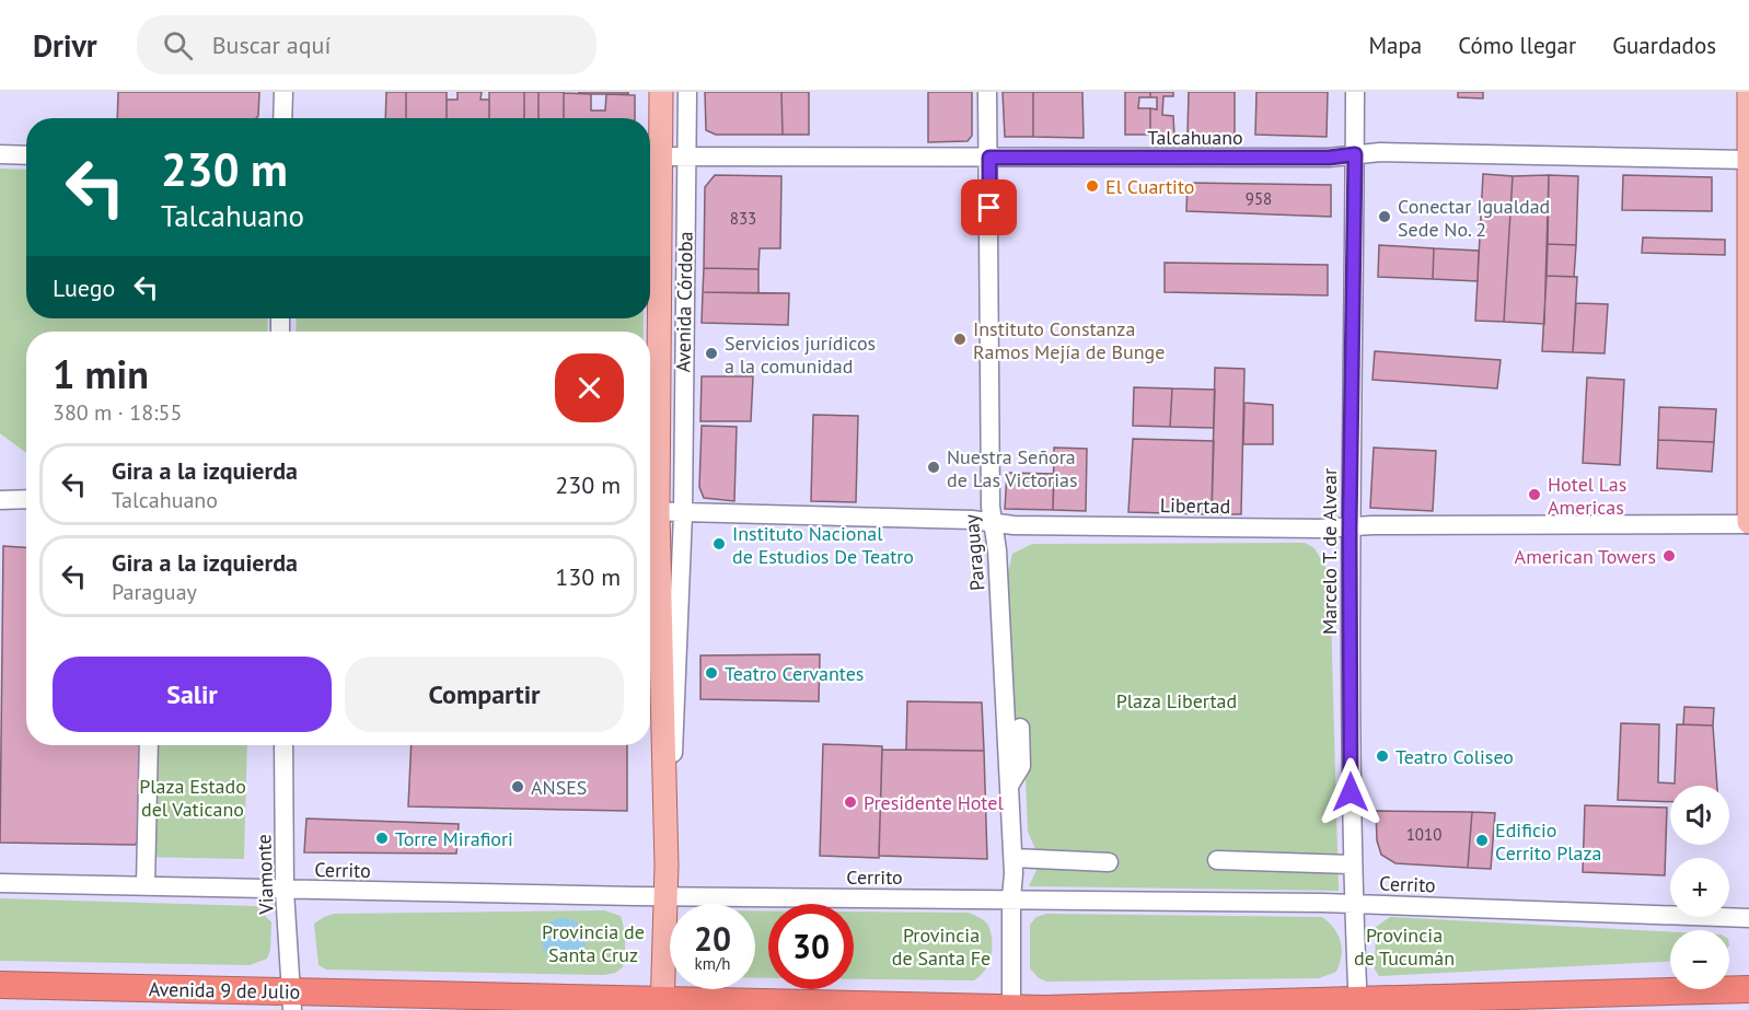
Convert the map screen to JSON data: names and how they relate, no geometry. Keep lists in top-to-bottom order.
{
  "streets": {
    "highway": ["Avenida 9 de Julio"],
    "main road": ["Avenida Córdoba"],
    "street": [
      "Talcahuano",
      "Libertad",
      "Marcelo T. de Alvear",
      "Paraguay",
      "Cerrito",
      "Viamonte"
    ]
  },
  "crossings": [
    ["Talcahuano", "Avenida Córdoba"],
    ["Talcahuano", "Marcelo T. de Alvear"],
    ["Talcahuano", "Paraguay"],
    ["Avenida Córdoba", "Libertad"],
    ["Avenida Córdoba", "Cerrito"],
    ["Avenida Córdoba", "Avenida 9 de Julio"],
    ["Libertad", "Marcelo T. de Alvear"],
    ["Libertad", "Paraguay"],
    ["Marcelo T. de Alvear", "Cerrito"],
    ["Marcelo T. de Alvear", "Avenida 9 de Julio"],
    ["Paraguay", "Cerrito"],
    ["Paraguay", "Avenida 9 de Julio"],
    ["Cerrito", "Viamonte"],
    ["Viamonte", "Avenida 9 de Julio"]
  ],
  "parks": [
    "Plaza Libertad",
    "Plaza Estado del Vaticano",
    "Provincia de Santa Cruz",
    "Provincia de Santa Fe",
    "Provincia de Tucumán"
  ],
  "places": [
    "El Cuartito",
    "Conectar Igualdad Sede No. 2",
    "Instituto Constanza Ramos Mejía de Bunge",
    "Servicios jurídicos a la comunidad",
    "Nuestra Señora de Las Victorias",
    "Hotel Las Americas",
    "Instituto Nacional de Estudios De Teatro",
    "American Towers",
    "Teatro Cervantes",
    "Teatro Coliseo",
    "ANSES",
    "Presidente Hotel",
    "Torre Mirafiori",
    "Edificio Cerrito Plaza"
  ],
  "house_numbers": ["958", "833", "1010"],
  "page": {
    "header": "Drivr",
    "search": "Buscar aquí",
    "nav": ["Mapa", "Cómo llegar", "Guardados"],
    "turn": ["230 m", "Talcahuano"],
    "then": "Luego",
    "heading": ["1 min", "380 m · 18:55"],
    "list": [
      {
        "name": "Gira a la izquierda",
        "note": "Talcahuano",
        "value": "230 m"
      },
      {
        "name": "Gira a la izquierda",
        "note": "Paraguay",
        "value": "130 m"
      }
    ],
    "buttons": ["Salir", "Compartir"],
    "map_buttons": ["+", "−"],
    "speed": "20 km/h",
    "limit": "30"
  }
}
